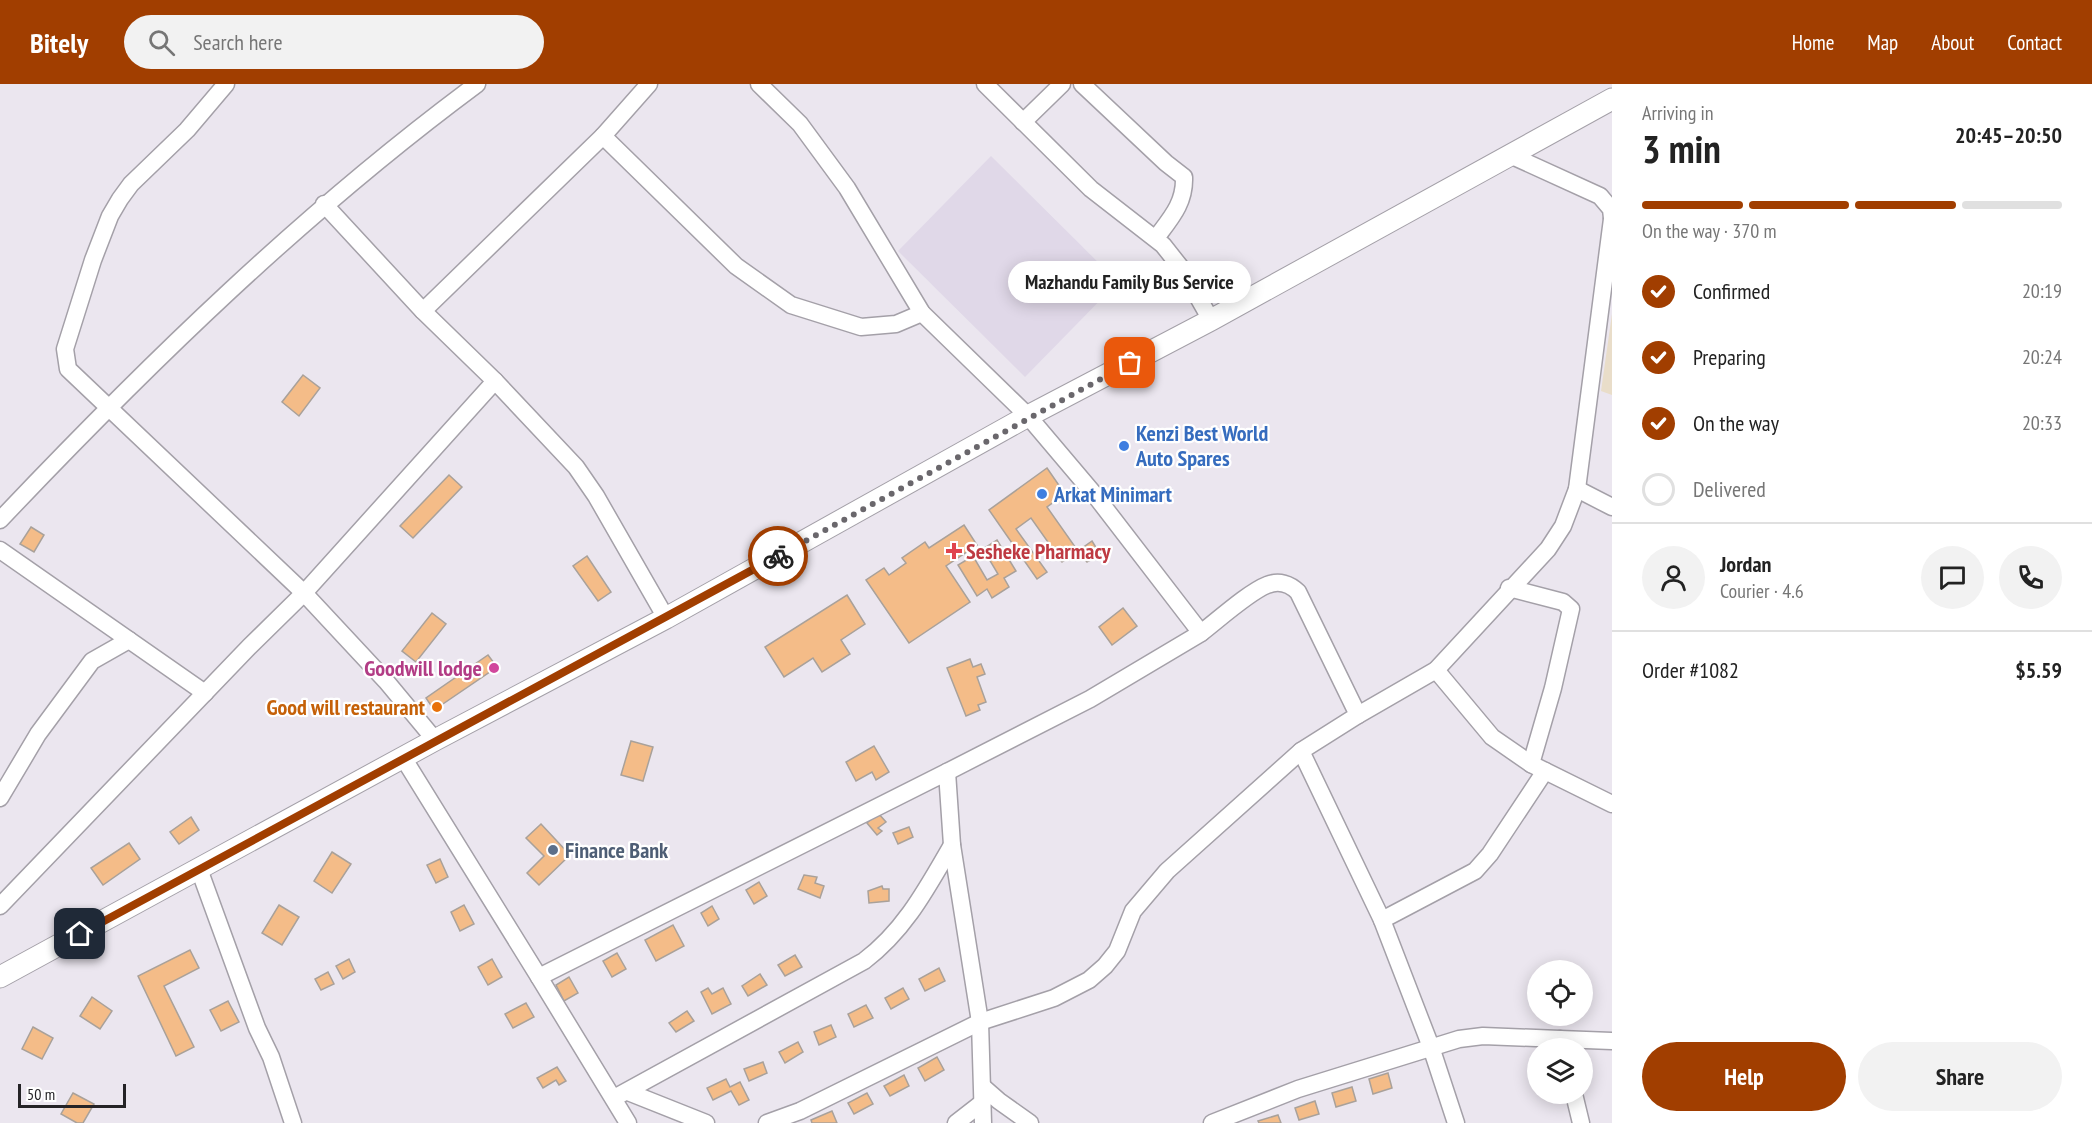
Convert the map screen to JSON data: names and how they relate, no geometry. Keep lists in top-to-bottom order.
{
  "places": {
    "other": [
      "Mazhandu Family Bus Service",
      "Kenzi Best World Auto Spares",
      "Arkat Minimart",
      "Goodwill lodge",
      "Good will restaurant",
      "Finance Bank"
    ],
    "health": ["Sesheke Pharmacy"]
  },
  "scale_bar": "50 m",
  "page": {
    "header": "Bitely",
    "search": "Search here",
    "nav": [
      "Home",
      "Map",
      "About",
      "Contact"
    ],
    "heading": ["3 min", "Arriving in", "20:45–20:50"],
    "panel": [
      "Jordan",
      "Courier · 4.6",
      "Order #1082",
      "$5.59"
    ],
    "bar": "On the way · 370 m",
    "list": [
      ["Confirmed", "20:19"],
      ["Preparing", "20:24"],
      ["On the way", "20:33"],
      "Delivered"
    ],
    "bubble": "Mazhandu Family Bus Service",
    "buttons": ["Help", "Share"],
    "scale": "50 m"
  }
}
